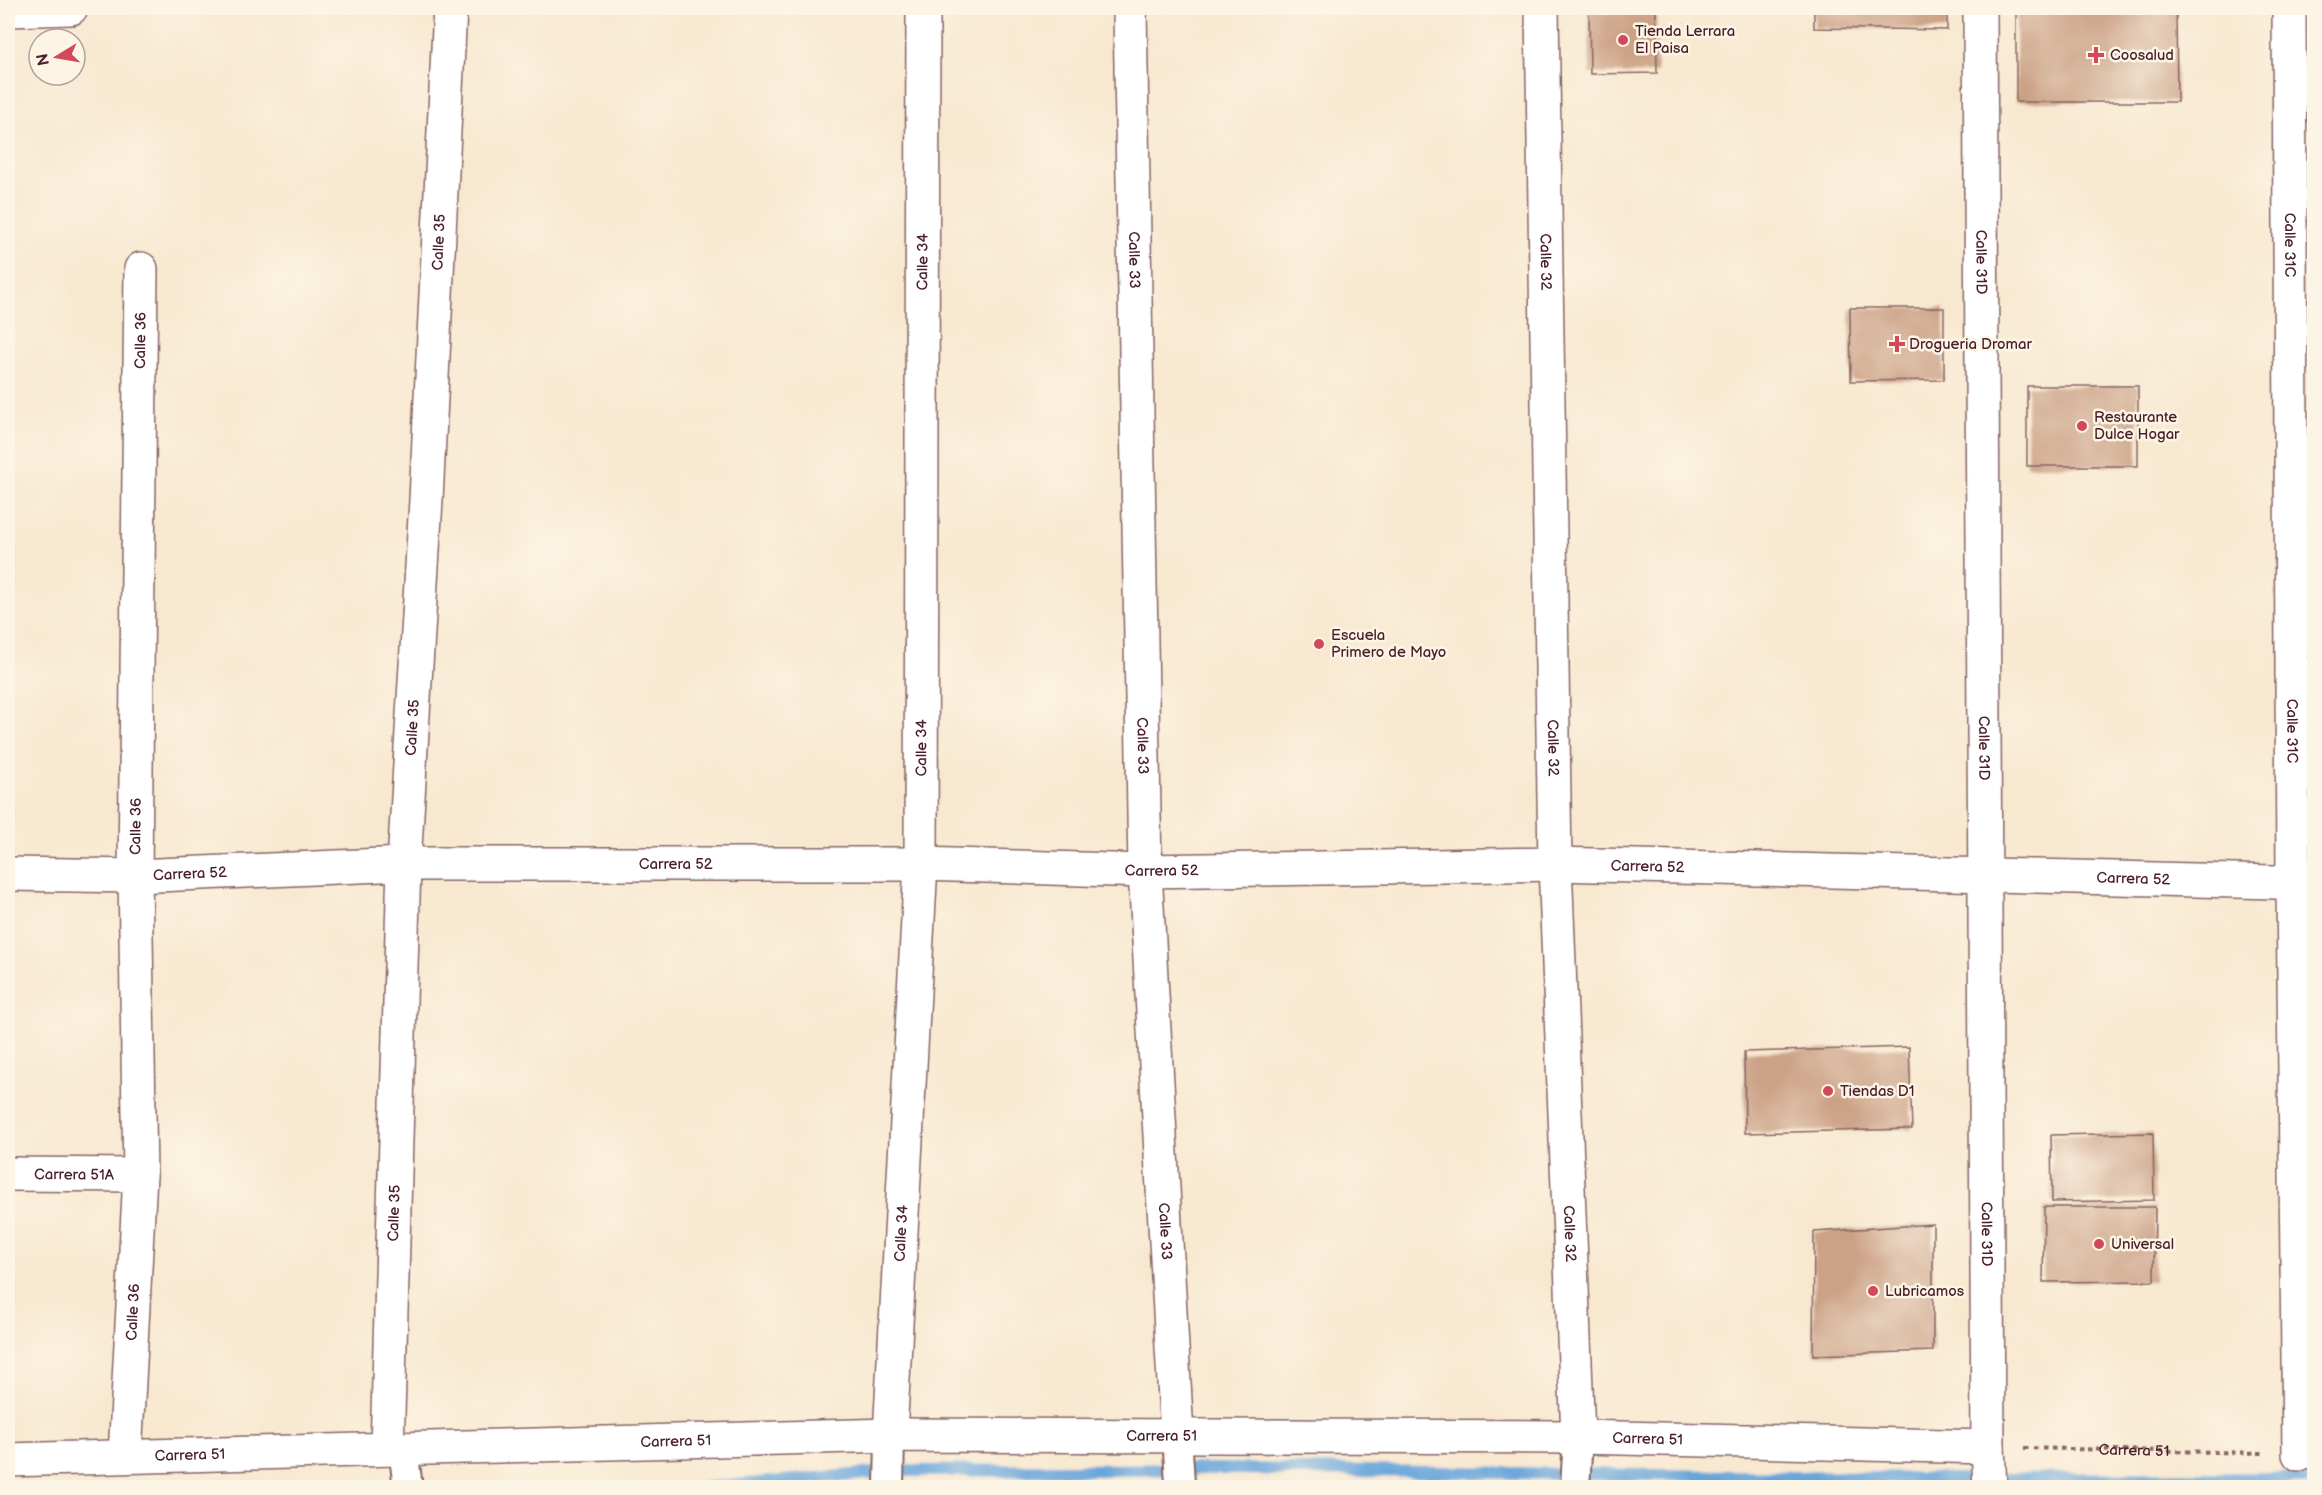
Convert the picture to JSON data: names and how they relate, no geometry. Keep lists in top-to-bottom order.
{
  "streets": {
    "street": [
      "Calle 35",
      "Calle 31C",
      "Calle 33",
      "Calle 34",
      "Calle 32",
      "Calle 31D",
      "Calle 36",
      "Carrera 52",
      "Carrera 51A",
      "Carrera 51"
    ]
  },
  "crossings": [
    ["Calle 35", "Carrera 52"],
    ["Calle 35", "Carrera 51"],
    ["Calle 31C", "Carrera 52"],
    ["Calle 31C", "Carrera 51"],
    ["Calle 33", "Carrera 52"],
    ["Calle 33", "Carrera 51"],
    ["Calle 34", "Carrera 52"],
    ["Calle 34", "Carrera 51"],
    ["Calle 32", "Carrera 52"],
    ["Calle 32", "Carrera 51"],
    ["Calle 31D", "Carrera 52"],
    ["Calle 31D", "Carrera 51"],
    ["Calle 36", "Carrera 52"],
    ["Calle 36", "Carrera 51A"],
    ["Calle 36", "Carrera 51"]
  ],
  "places": {
    "other": [
      "Tienda Lerrara El Paisa",
      "Restaurante Dulce Hogar",
      "Escuela Primero de Mayo",
      "Tiendas D1",
      "Universal",
      "Lubricamos"
    ],
    "health": ["Coosalud", "Drogueria Dromar"]
  },
  "north": "left"
}
